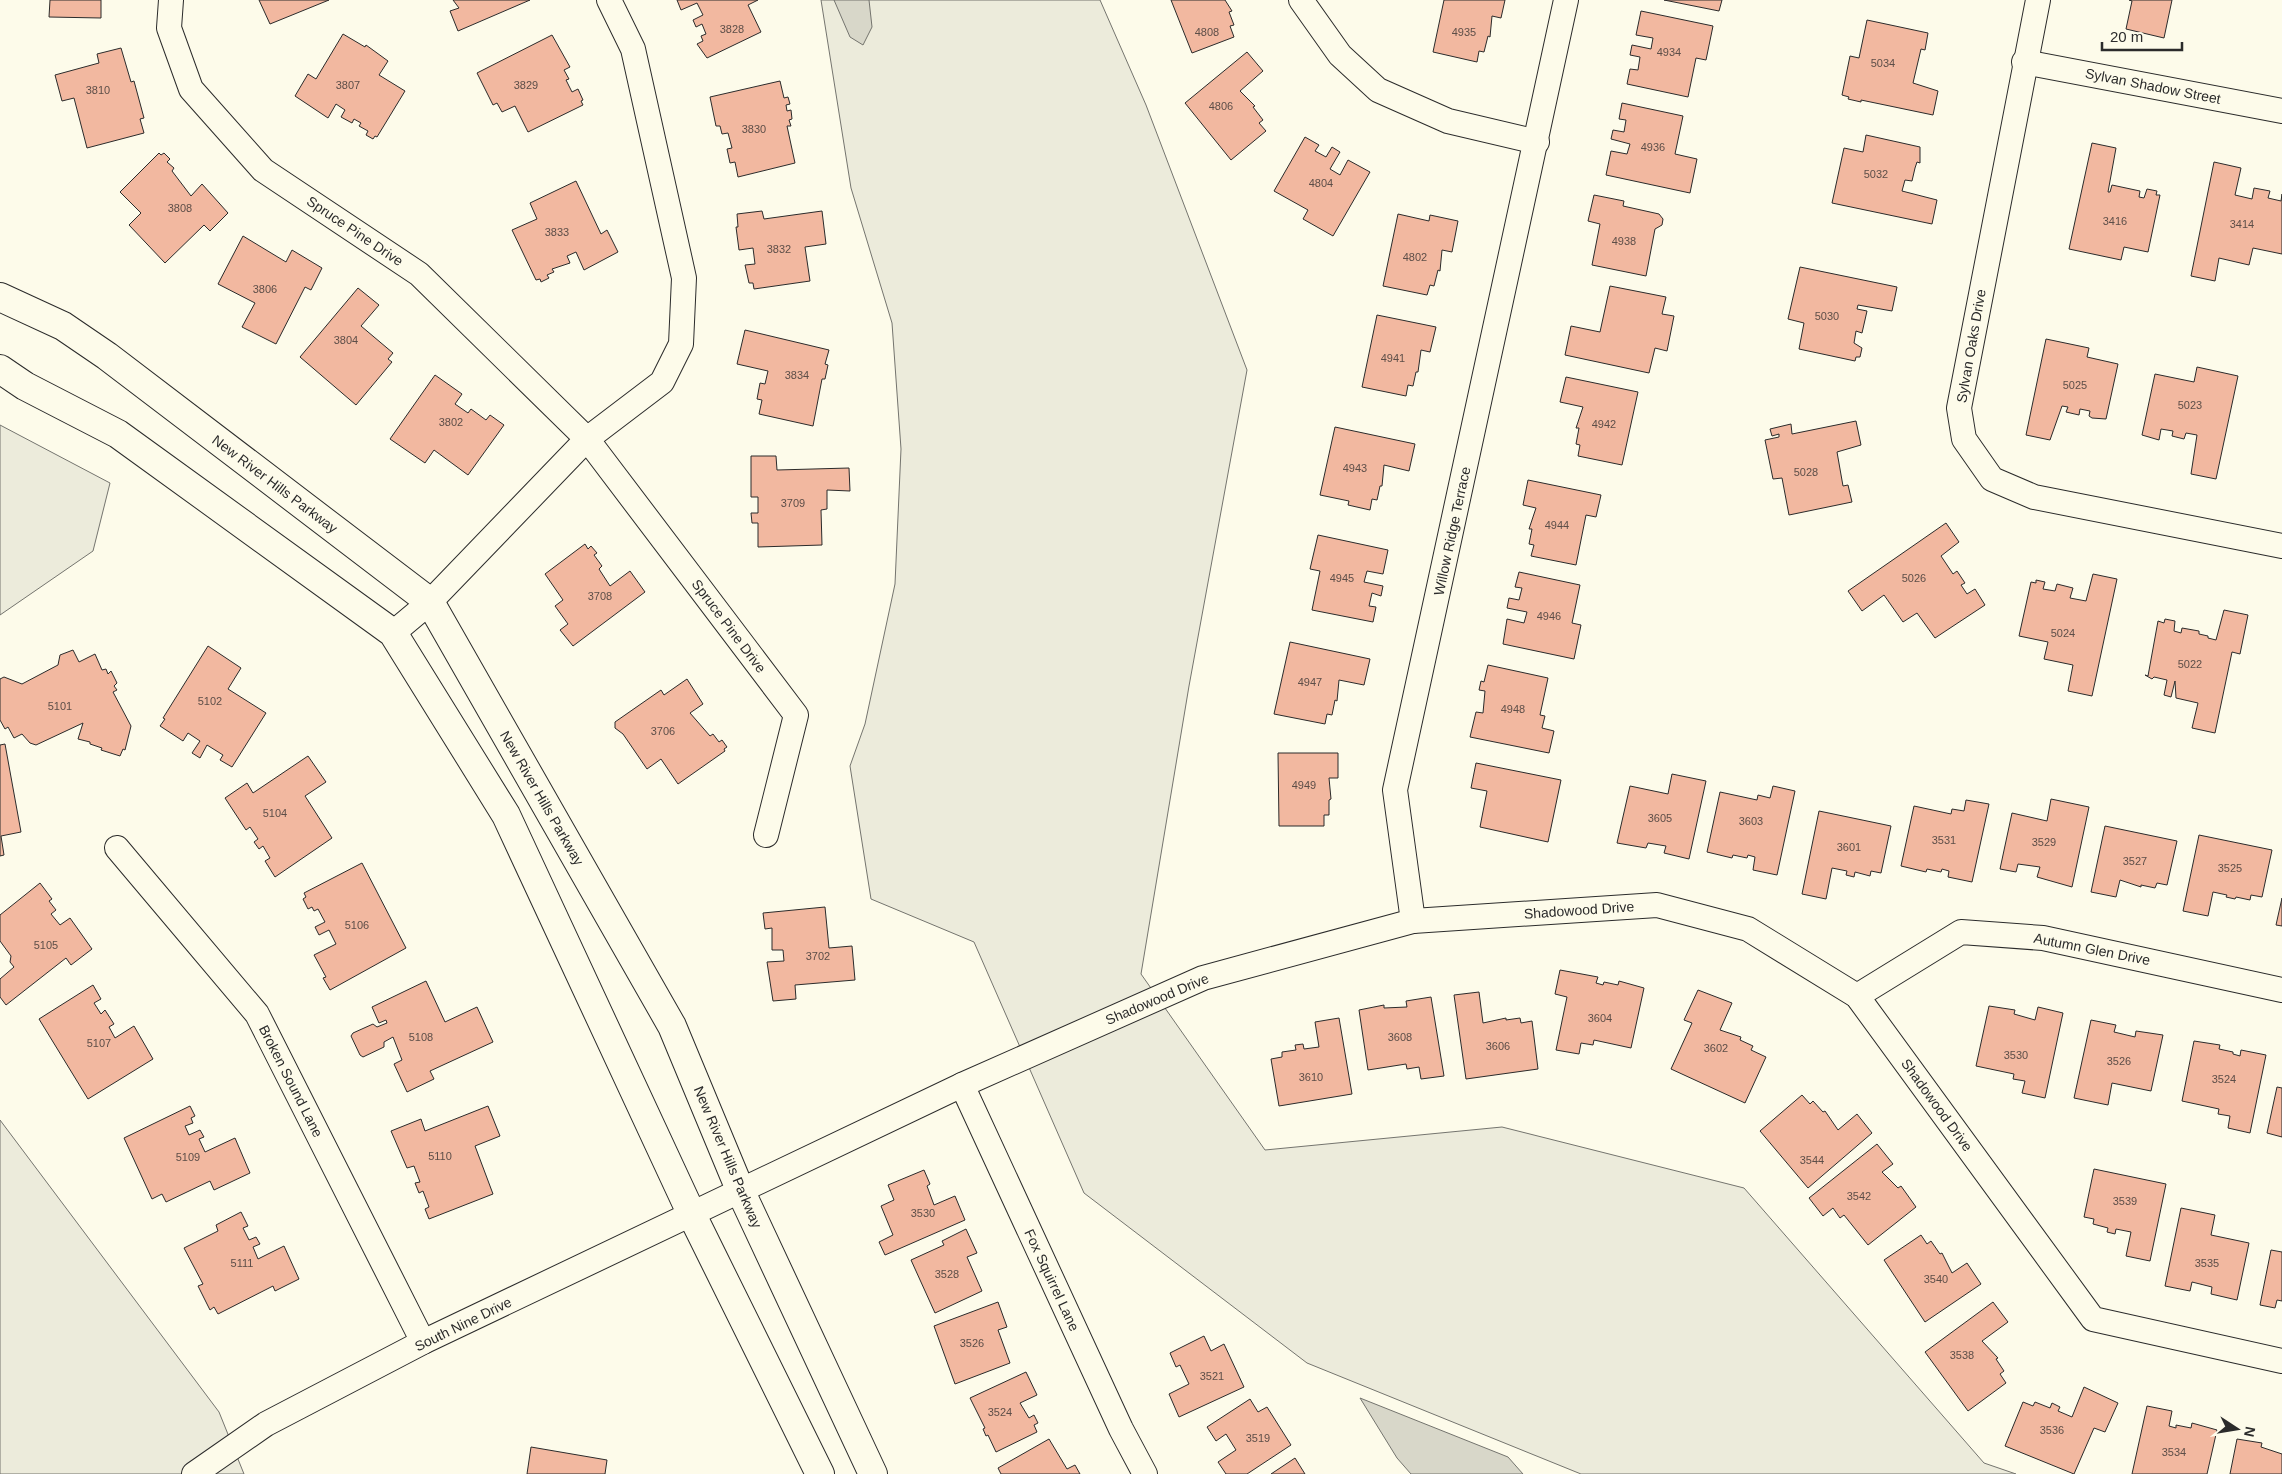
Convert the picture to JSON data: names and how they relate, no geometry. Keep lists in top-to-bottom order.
{
  "streets": {
    "street": [
      "Sylvan Shadow Street",
      "Spruce Pine Drive",
      "Sylvan Oaks Drive",
      "New River Hills Parkway",
      "Willow Ridge Terrace",
      "Shadowood Drive",
      "Autumn Glen Drive",
      "Broken Sound Lane",
      "Fox Squirrel Lane",
      "South Nine Drive"
    ]
  },
  "crossings": [
    ["Sylvan Shadow Street", "Sylvan Oaks Drive"],
    ["New River Hills Parkway", "Shadowood Drive"],
    ["New River Hills Parkway", "South Nine Drive"],
    ["Willow Ridge Terrace", "Shadowood Drive"],
    ["Shadowood Drive", "Autumn Glen Drive"],
    ["Shadowood Drive", "Fox Squirrel Lane"],
    ["Shadowood Drive", "South Nine Drive"],
    ["Broken Sound Lane", "South Nine Drive"]
  ],
  "house_numbers": [
    "3828",
    "4808",
    "4935",
    "4934",
    "5034",
    "3807",
    "3829",
    "3810",
    "4806",
    "3830",
    "4936",
    "5032",
    "4804",
    "3808",
    "3416",
    "3414",
    "3833",
    "4938",
    "3832",
    "4802",
    "3806",
    "5030",
    "3804",
    "4941",
    "3834",
    "5025",
    "5023",
    "3802",
    "4942",
    "4943",
    "5028",
    "3709",
    "4944",
    "4945",
    "5026",
    "3708",
    "4946",
    "5024",
    "5022",
    "4947",
    "5102",
    "5101",
    "4948",
    "3706",
    "4949",
    "5104",
    "3605",
    "3603",
    "3531",
    "3529",
    "3601",
    "3527",
    "3525",
    "5106",
    "5105",
    "3702",
    "3604",
    "5108",
    "3608",
    "5107",
    "3606",
    "3602",
    "3530",
    "3526",
    "3610",
    "3524",
    "5110",
    "5109",
    "3544",
    "3542",
    "3539",
    "3530",
    "5111",
    "3535",
    "3528",
    "3540",
    "3526",
    "3538",
    "3521",
    "3524",
    "3536",
    "3519",
    "3534"
  ],
  "scale_bar": "20 m",
  "north": "right"
}
